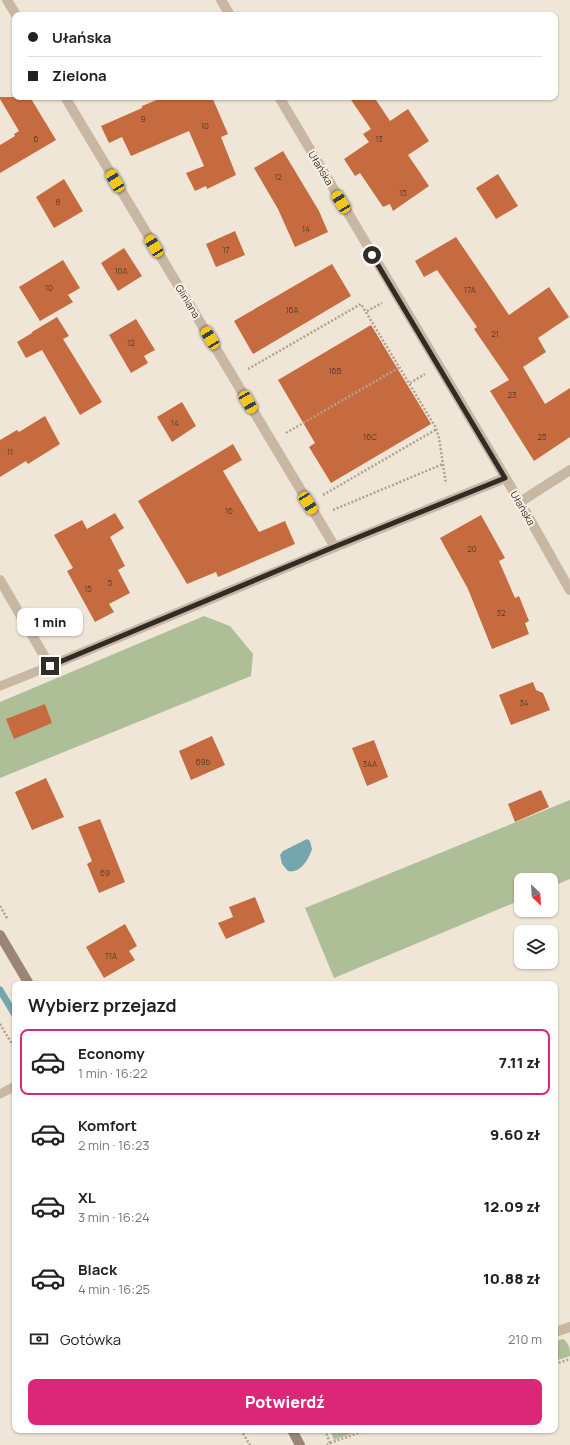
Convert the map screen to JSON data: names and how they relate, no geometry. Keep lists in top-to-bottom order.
{
  "streets": {
    "street": ["Ułańska", "Gliniana"]
  },
  "house_numbers": [
    "9",
    "10",
    "6",
    "13",
    "12",
    "15",
    "8",
    "14",
    "17",
    "10A",
    "10",
    "17A",
    "16A",
    "21",
    "12",
    "16B",
    "23",
    "14",
    "16C",
    "25",
    "11",
    "16",
    "20",
    "5",
    "15",
    "32",
    "34",
    "69b",
    "34A",
    "69",
    "71A"
  ],
  "north": "bottom right",
  "page": {
    "banner": ["Ułańska", "Zielona"],
    "bubble": "1 min",
    "heading": "Wybierz przejazd",
    "list": [
      {
        "name": "Economy",
        "note": "1 min · 16:22",
        "value": "7.11 zł"
      },
      {
        "name": "Komfort",
        "note": "2 min · 16:23",
        "value": "9.60 zł"
      },
      {
        "name": "XL",
        "note": "3 min · 16:24",
        "value": "12.09 zł"
      },
      {
        "name": "Black",
        "note": "4 min · 16:25",
        "value": "10.88 zł"
      }
    ],
    "pay": ["Gotówka", "210 m"],
    "buttons": "Potwierdź"
  }
}
